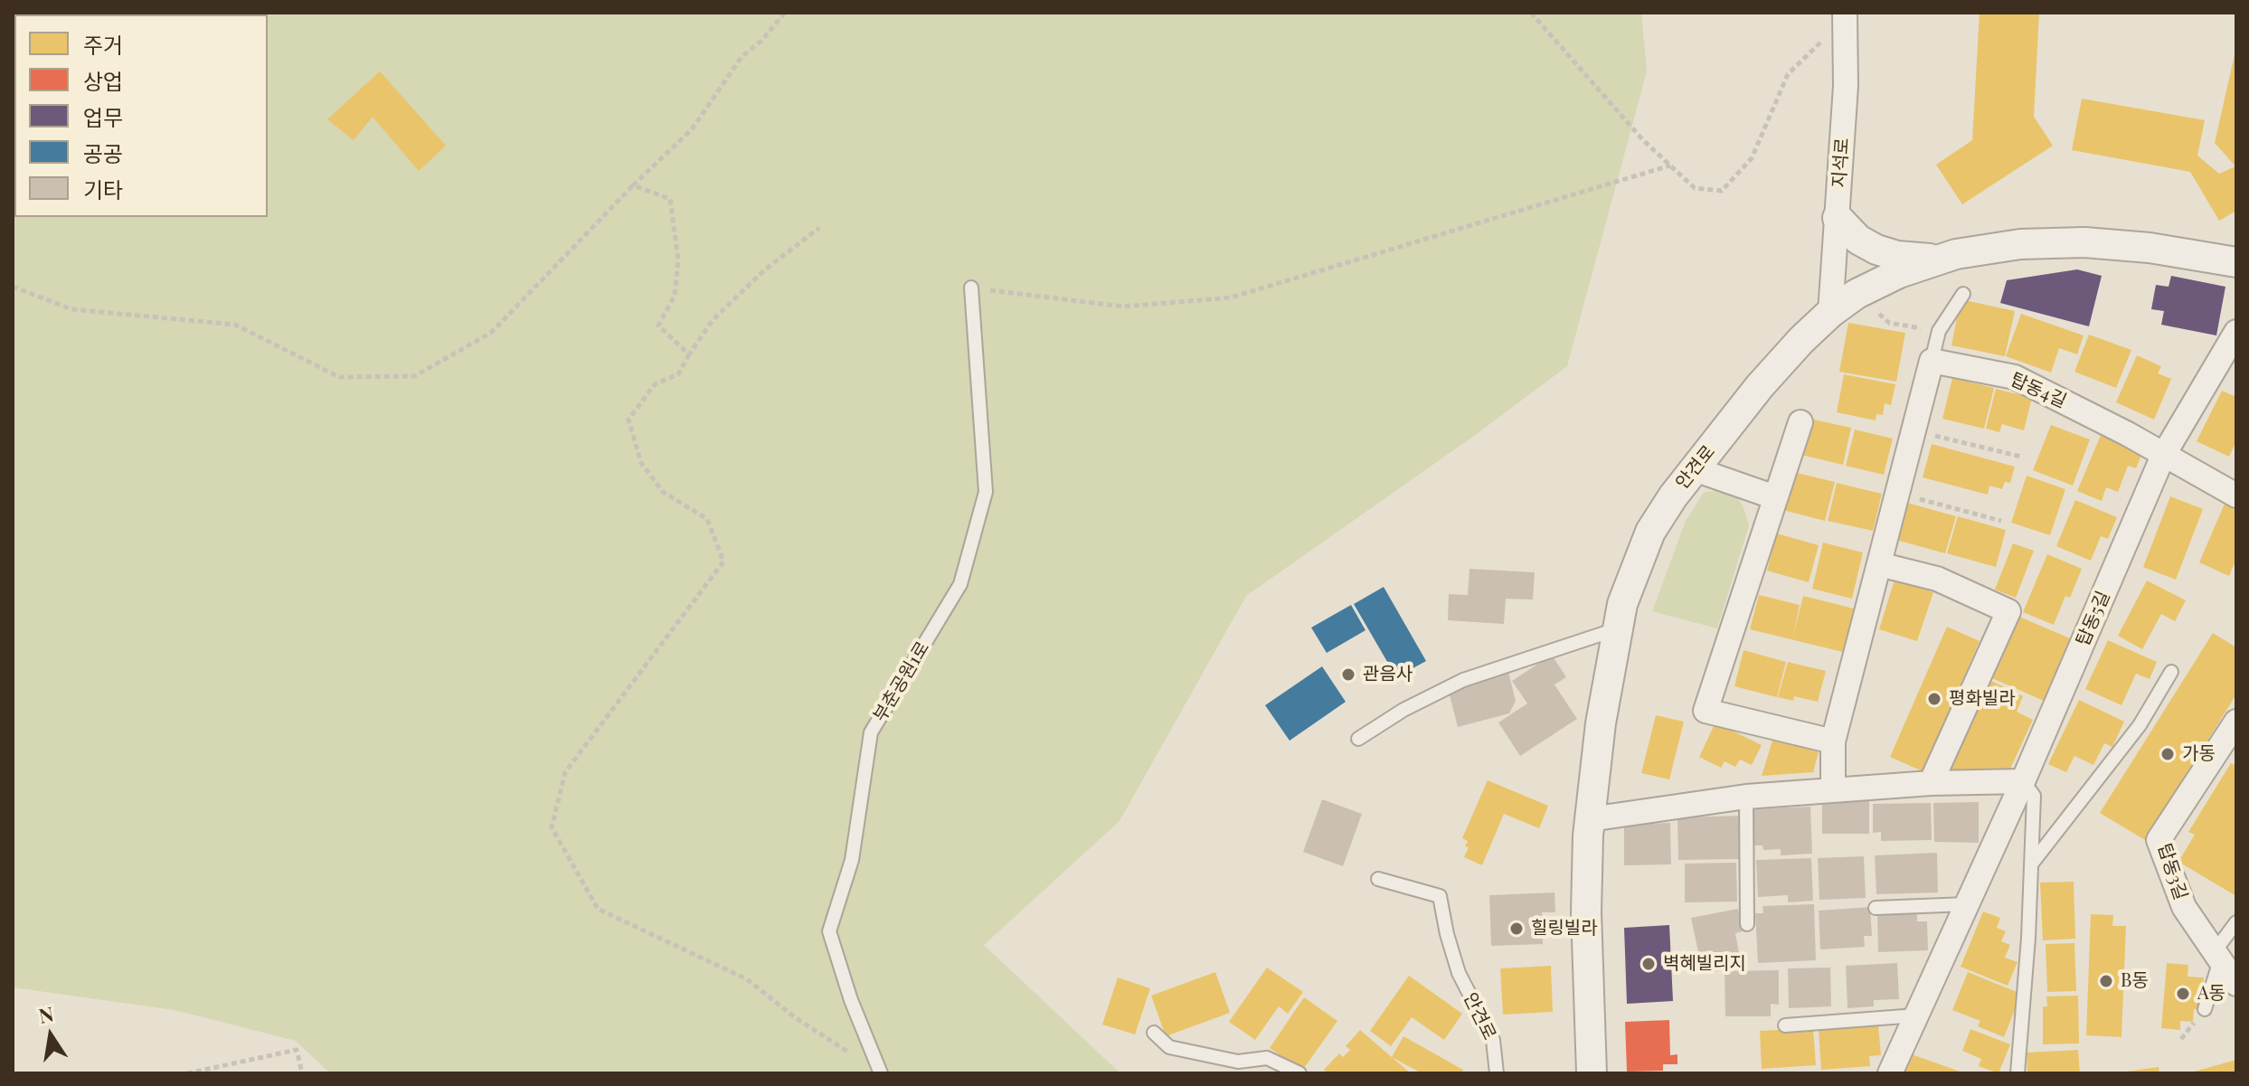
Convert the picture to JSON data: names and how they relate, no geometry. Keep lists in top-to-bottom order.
{
  "streets": {
    "street": [
      "지석로",
      "탑동4길",
      "안견로",
      "탑동5길",
      "탑동3길"
    ],
    "lane": ["부춘공원1로"]
  },
  "crossings": [
    ["지석로", "안견로"],
    ["탑동4길", "탑동5길"]
  ],
  "places": [
    "관음사",
    "평화빌라",
    "가동",
    "힐링빌라",
    "벽혜빌리지",
    "B동",
    "A동"
  ],
  "legend": [
    "주거",
    "상업",
    "업무",
    "공공",
    "기타"
  ],
  "north": "top"
}
